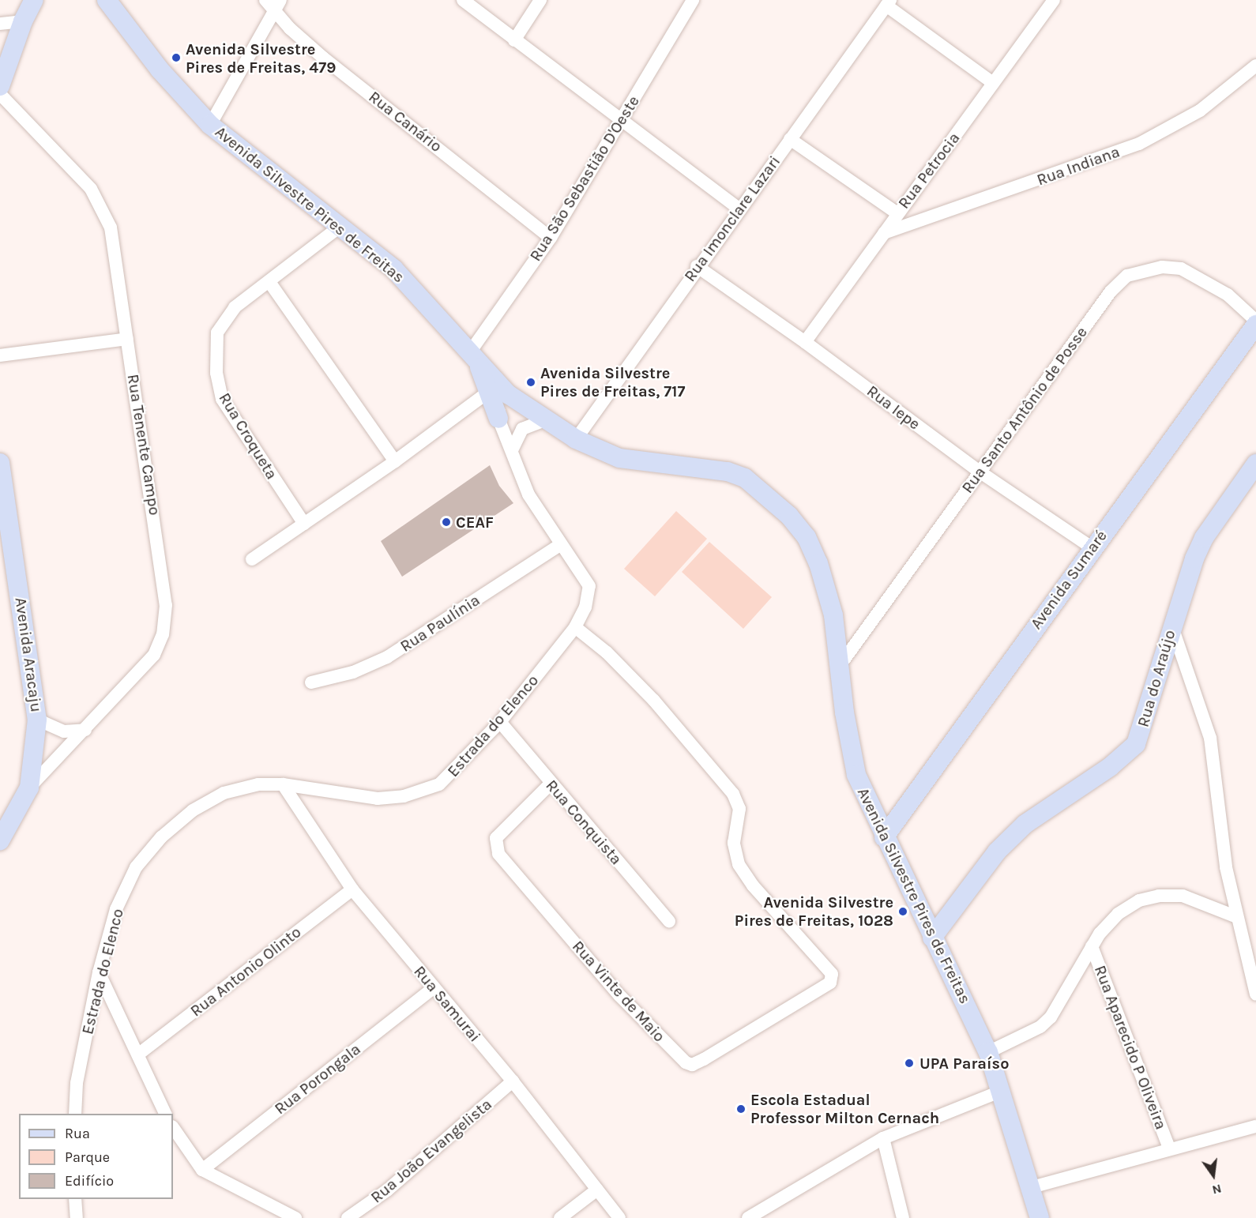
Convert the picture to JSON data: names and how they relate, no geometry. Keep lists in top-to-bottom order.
{
  "streets": {
    "street": [
      "Rua Canário",
      "Rua Indiana",
      "Rua Petrocia",
      "Rua São Sebastião D'Oeste",
      "Avenida Silvestre Pires de Freitas",
      "Rua Imonclare Lazari",
      "Rua Iepe",
      "Rua Santo Antônio de Posse",
      "Rua Croqueta",
      "Rua Tenente Campo",
      "Avenida Sumaré",
      "Rua Paulínia",
      "Avenida Aracaju",
      "Rua do Araújo",
      "Estrada do Elenco",
      "Rua Conquista",
      "Rua Antonio Olinto",
      "Rua Vinte de Maio",
      "Rua Samurai",
      "Rua Aparecido P Oliveira",
      "Rua Porongala",
      "Rua João Evangelista"
    ]
  },
  "crossings": [
    ["Rua Canário", "Rua São Sebastião D'Oeste"],
    ["Rua Indiana", "Rua Petrocia"],
    ["Rua Petrocia", "Rua Iepe"],
    ["Rua São Sebastião D'Oeste", "Avenida Silvestre Pires de Freitas"],
    ["Avenida Silvestre Pires de Freitas", "Rua Imonclare Lazari"],
    ["Avenida Silvestre Pires de Freitas", "Rua Santo Antônio de Posse"],
    ["Avenida Silvestre Pires de Freitas", "Rua Croqueta"],
    ["Avenida Silvestre Pires de Freitas", "Avenida Sumaré"],
    ["Avenida Silvestre Pires de Freitas", "Rua do Araújo"],
    ["Rua Imonclare Lazari", "Rua Iepe"],
    ["Rua Iepe", "Rua Santo Antônio de Posse"],
    ["Rua Iepe", "Avenida Sumaré"],
    ["Rua Tenente Campo", "Avenida Aracaju"],
    ["Rua Paulínia", "Estrada do Elenco"],
    ["Estrada do Elenco", "Rua Conquista"],
    ["Estrada do Elenco", "Rua Vinte de Maio"],
    ["Estrada do Elenco", "Rua Samurai"],
    ["Rua Conquista", "Rua Vinte de Maio"],
    ["Rua Antonio Olinto", "Rua Samurai"],
    ["Rua Samurai", "Rua Porongala"],
    ["Rua Samurai", "Rua João Evangelista"]
  ],
  "places": [
    "Avenida Silvestre Pires de Freitas, 479",
    "Avenida Silvestre Pires de Freitas, 717",
    "CEAF",
    "Avenida Silvestre Pires de Freitas, 1028",
    "UPA Paraíso",
    "Escola Estadual Professor Milton Cernach"
  ],
  "legend": ["Rua", "Parque", "Edifício"],
  "north": "bottom"
}
